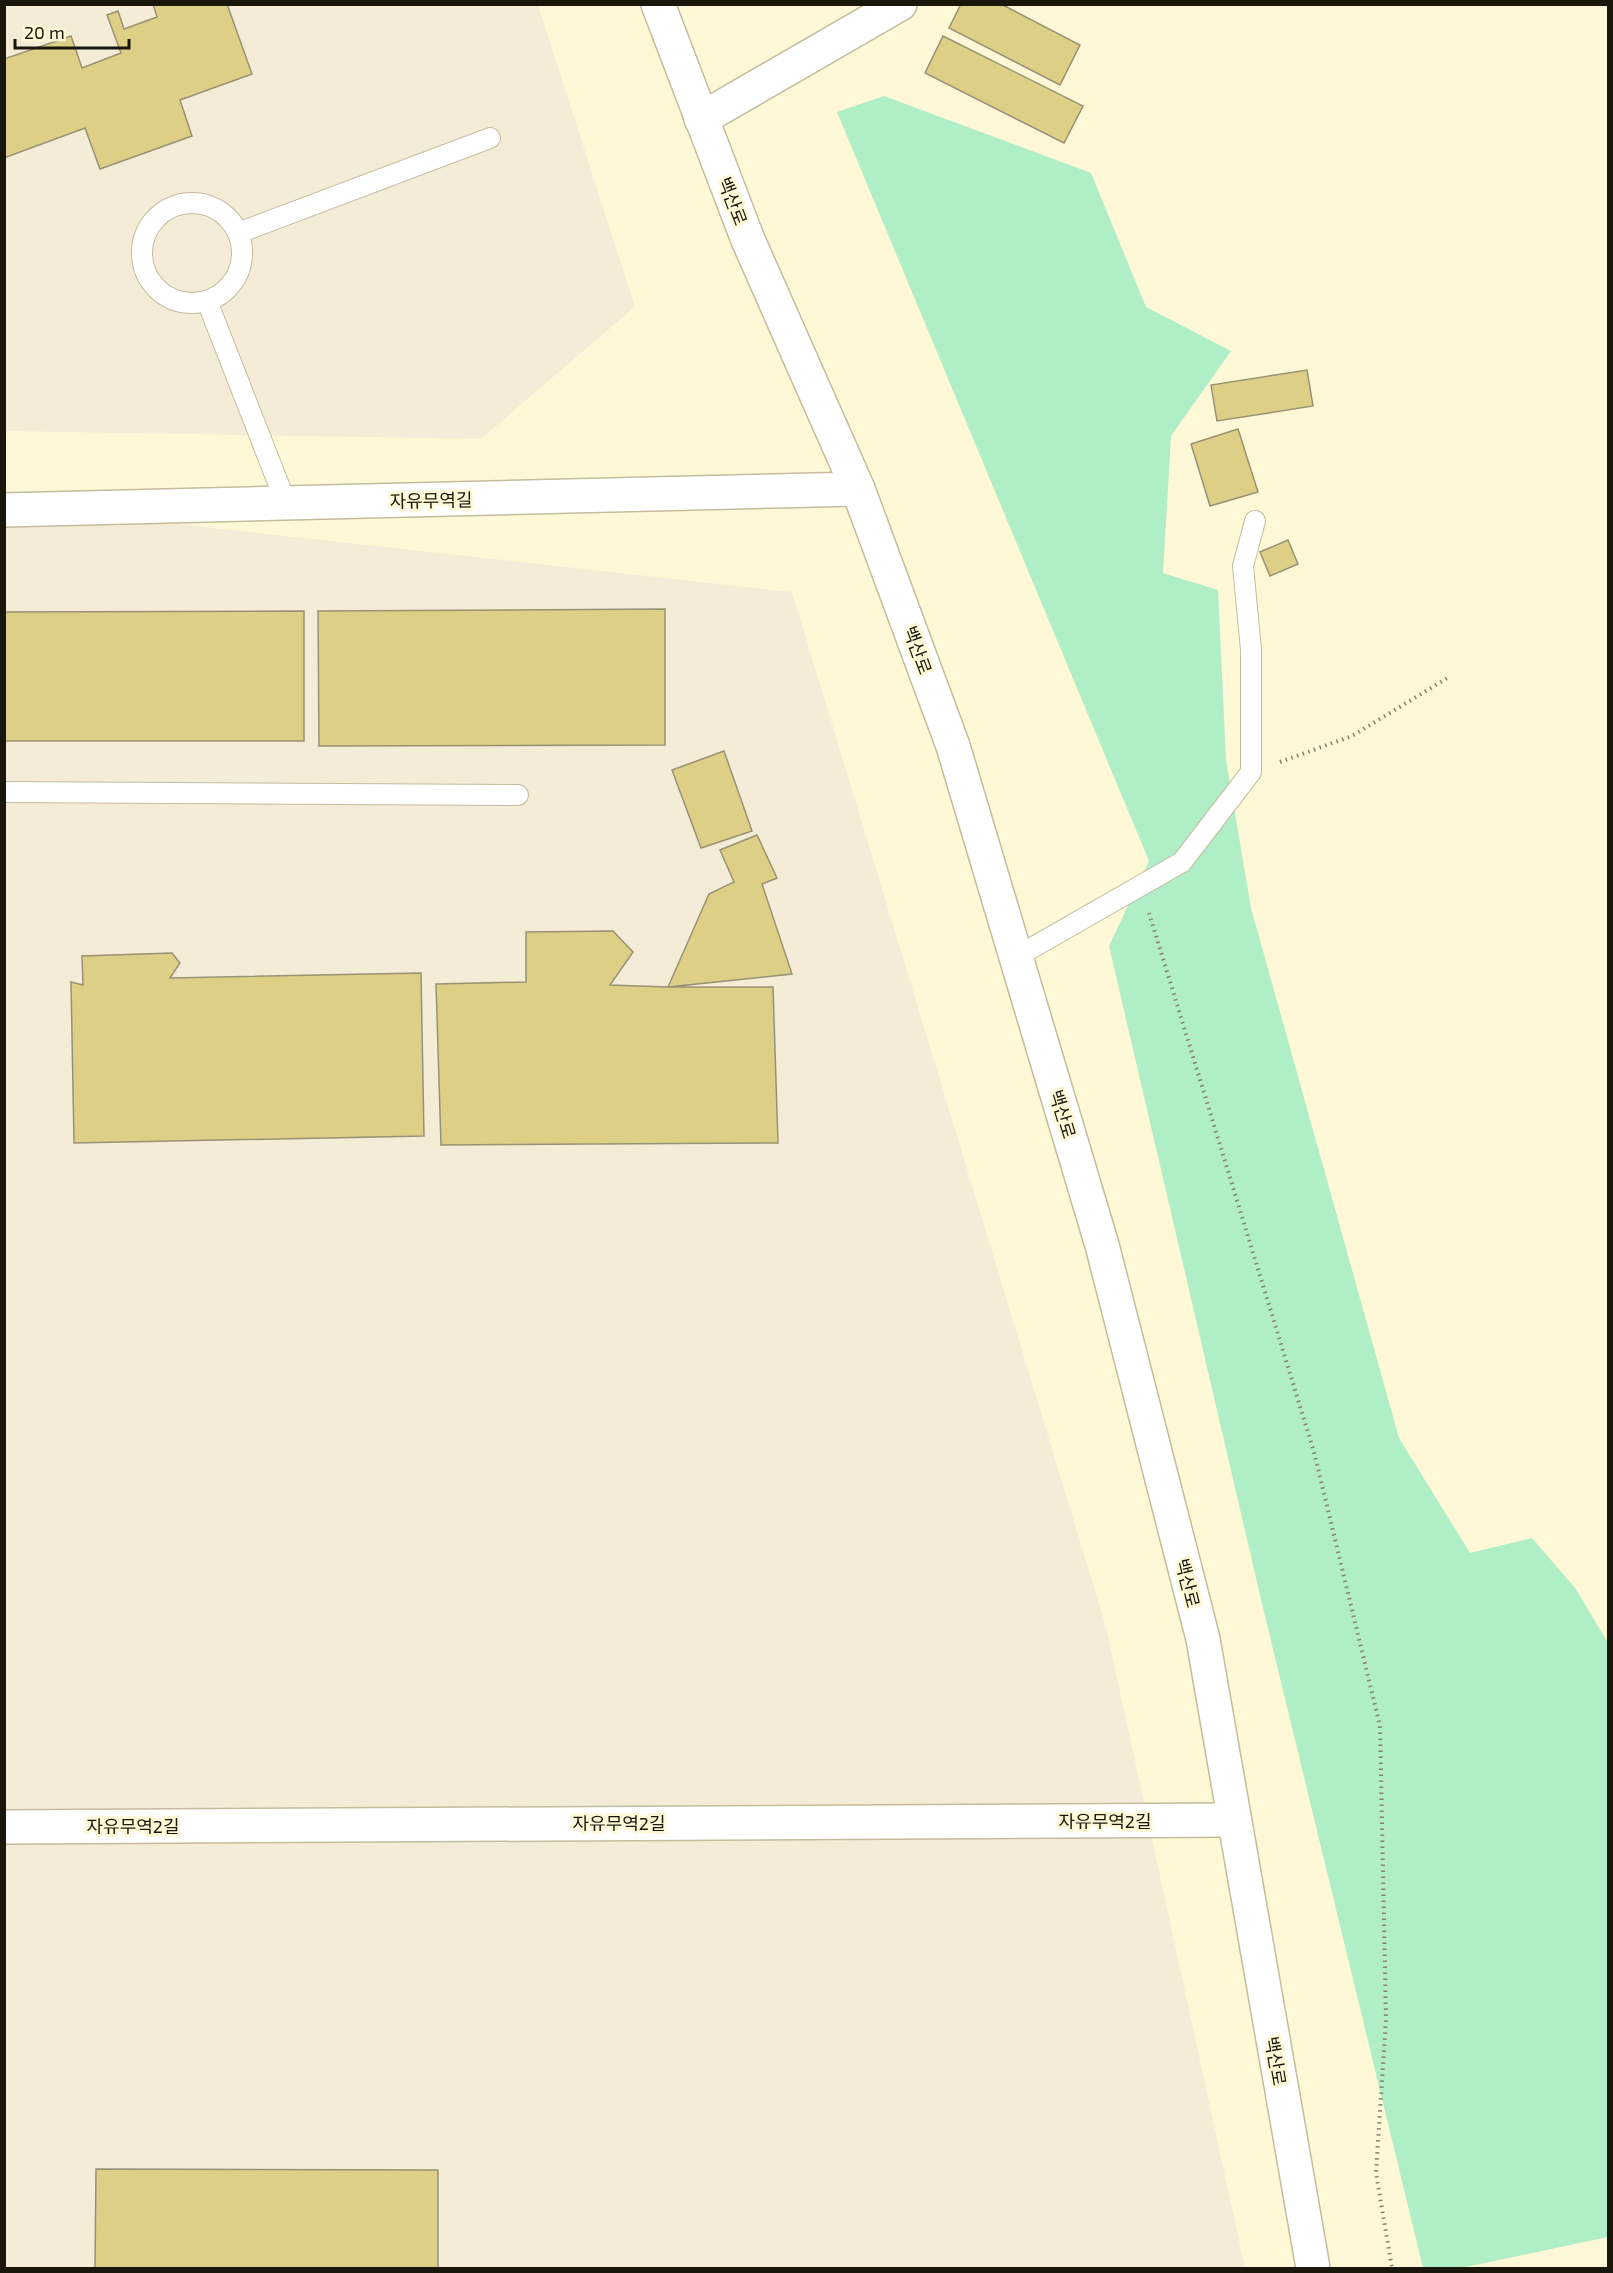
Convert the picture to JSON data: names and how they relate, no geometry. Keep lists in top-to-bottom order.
{
  "streets": {
    "main road": ["백산로", "자유무역길", "자유무역2길"]
  },
  "crossings": [
    ["백산로", "자유무역길"],
    ["백산로", "자유무역2길"]
  ],
  "scale_bar": "20 m"
}
